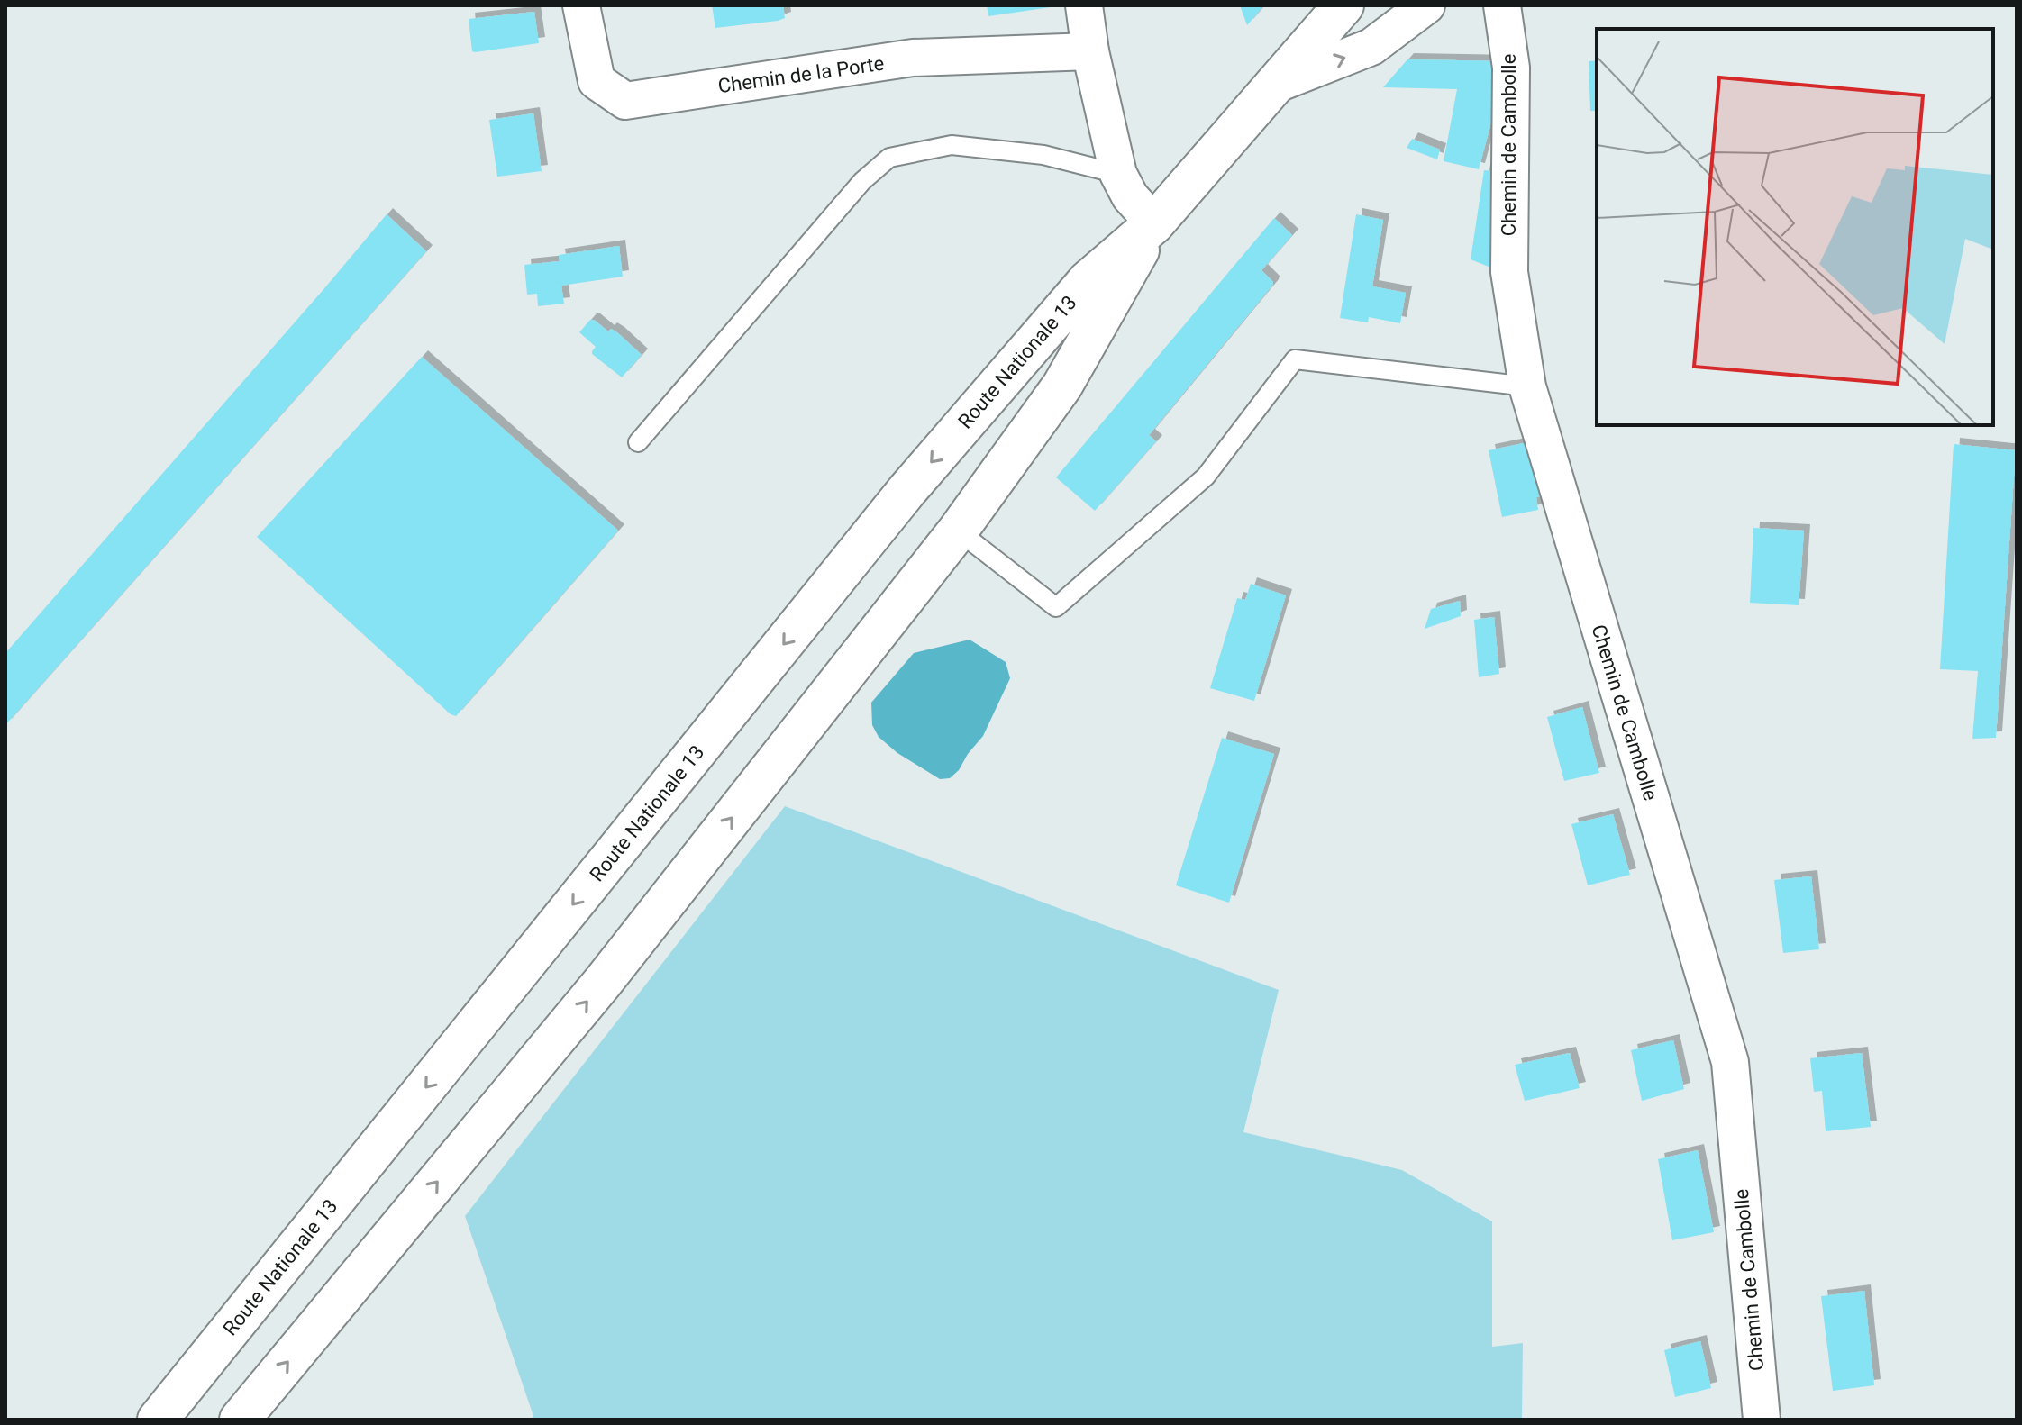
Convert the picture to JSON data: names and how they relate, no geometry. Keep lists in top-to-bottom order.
{
  "streets": {
    "main road": ["Route Nationale 13"],
    "street": ["Chemin de la Porte", "Chemin de Cambolle"]
  }
}
